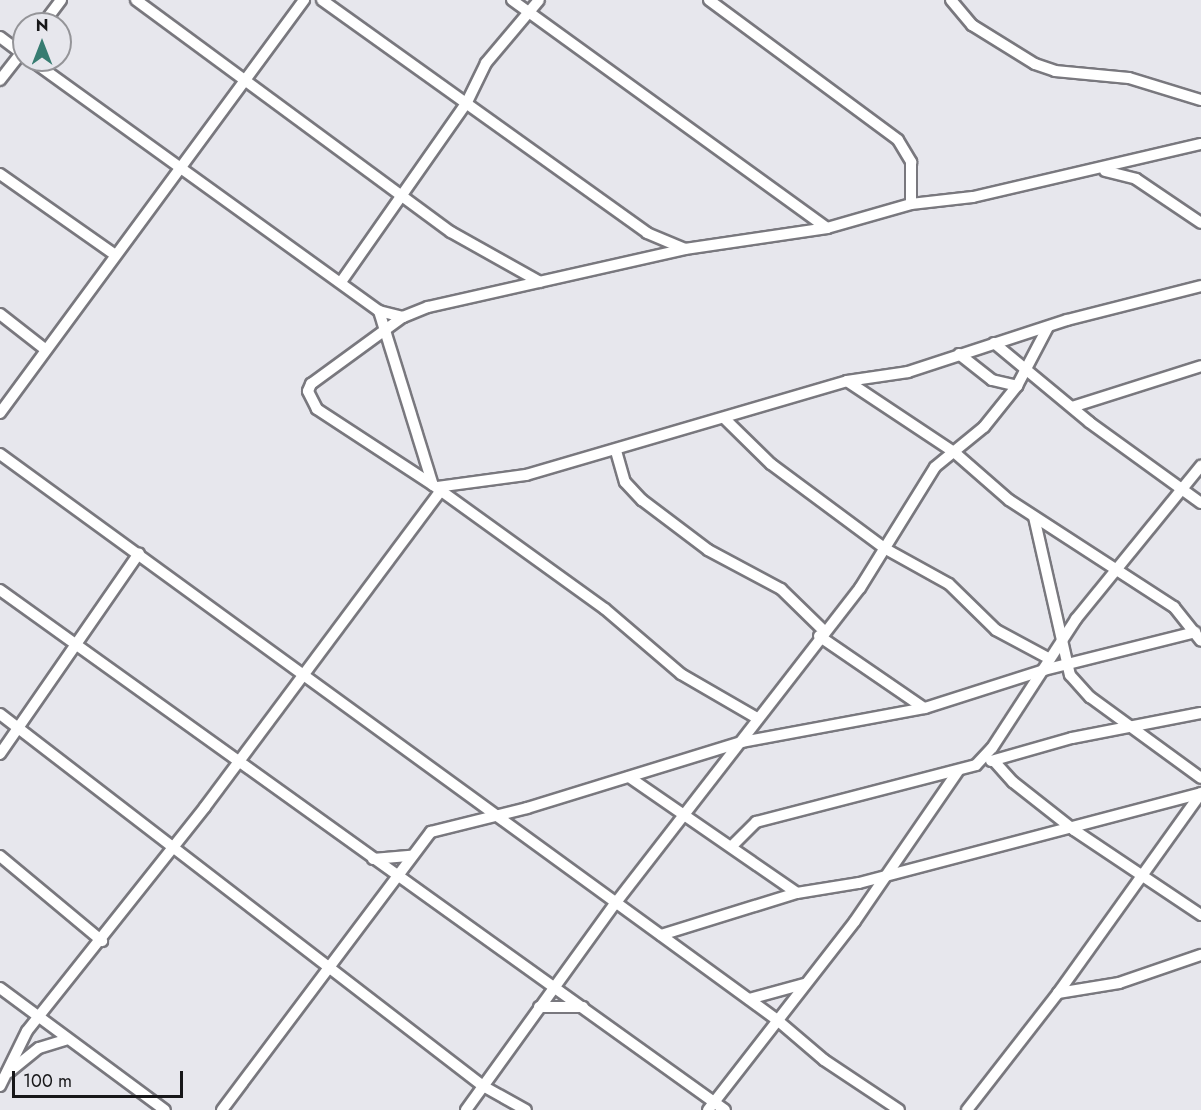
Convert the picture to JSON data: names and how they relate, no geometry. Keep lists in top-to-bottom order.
{
  "scale_bar": "100 m",
  "north": "top"
}
